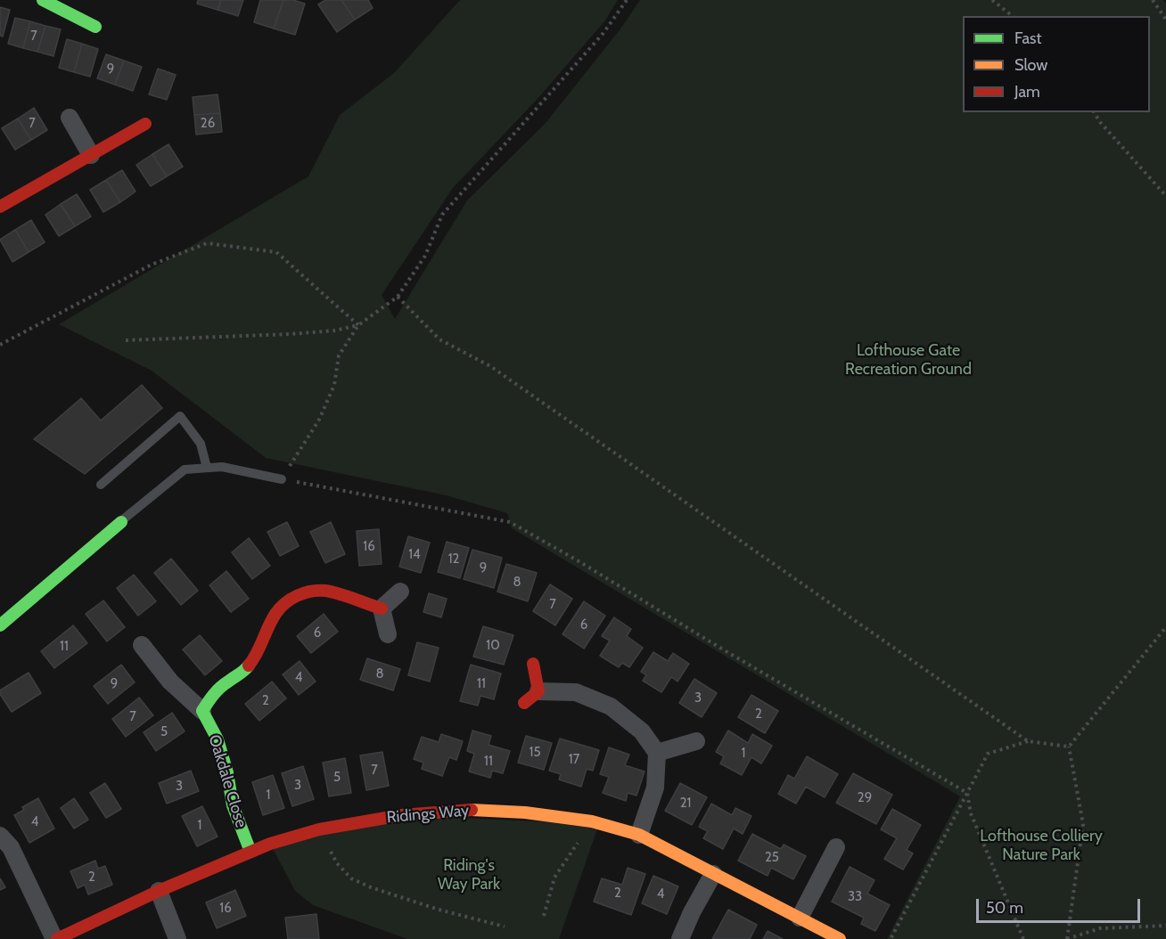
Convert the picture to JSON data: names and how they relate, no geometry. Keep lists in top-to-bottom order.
{
  "streets": {
    "street": ["Oakdale Close", "Ridings Way"]
  },
  "crossings": [
    ["Oakdale Close", "Ridings Way"]
  ],
  "parks": ["Lofthouse Gate Recreation Ground", "Lofthouse Colliery Nature Park", "Riding's Way Park"],
  "house_numbers": [
    "7",
    "9",
    "7",
    "26",
    "16",
    "14",
    "12",
    "9",
    "8",
    "7",
    "6",
    "6",
    "10",
    "11",
    "8",
    "4",
    "9",
    "11",
    "3",
    "2",
    "2",
    "7",
    "5",
    "15",
    "1",
    "17",
    "11",
    "7",
    "5",
    "3",
    "3",
    "1",
    "29",
    "21",
    "4",
    "1",
    "25",
    "2",
    "2",
    "4",
    "33",
    "16"
  ],
  "legend": ["Fast", "Slow", "Jam"],
  "scale_bar": "50 m"
}
